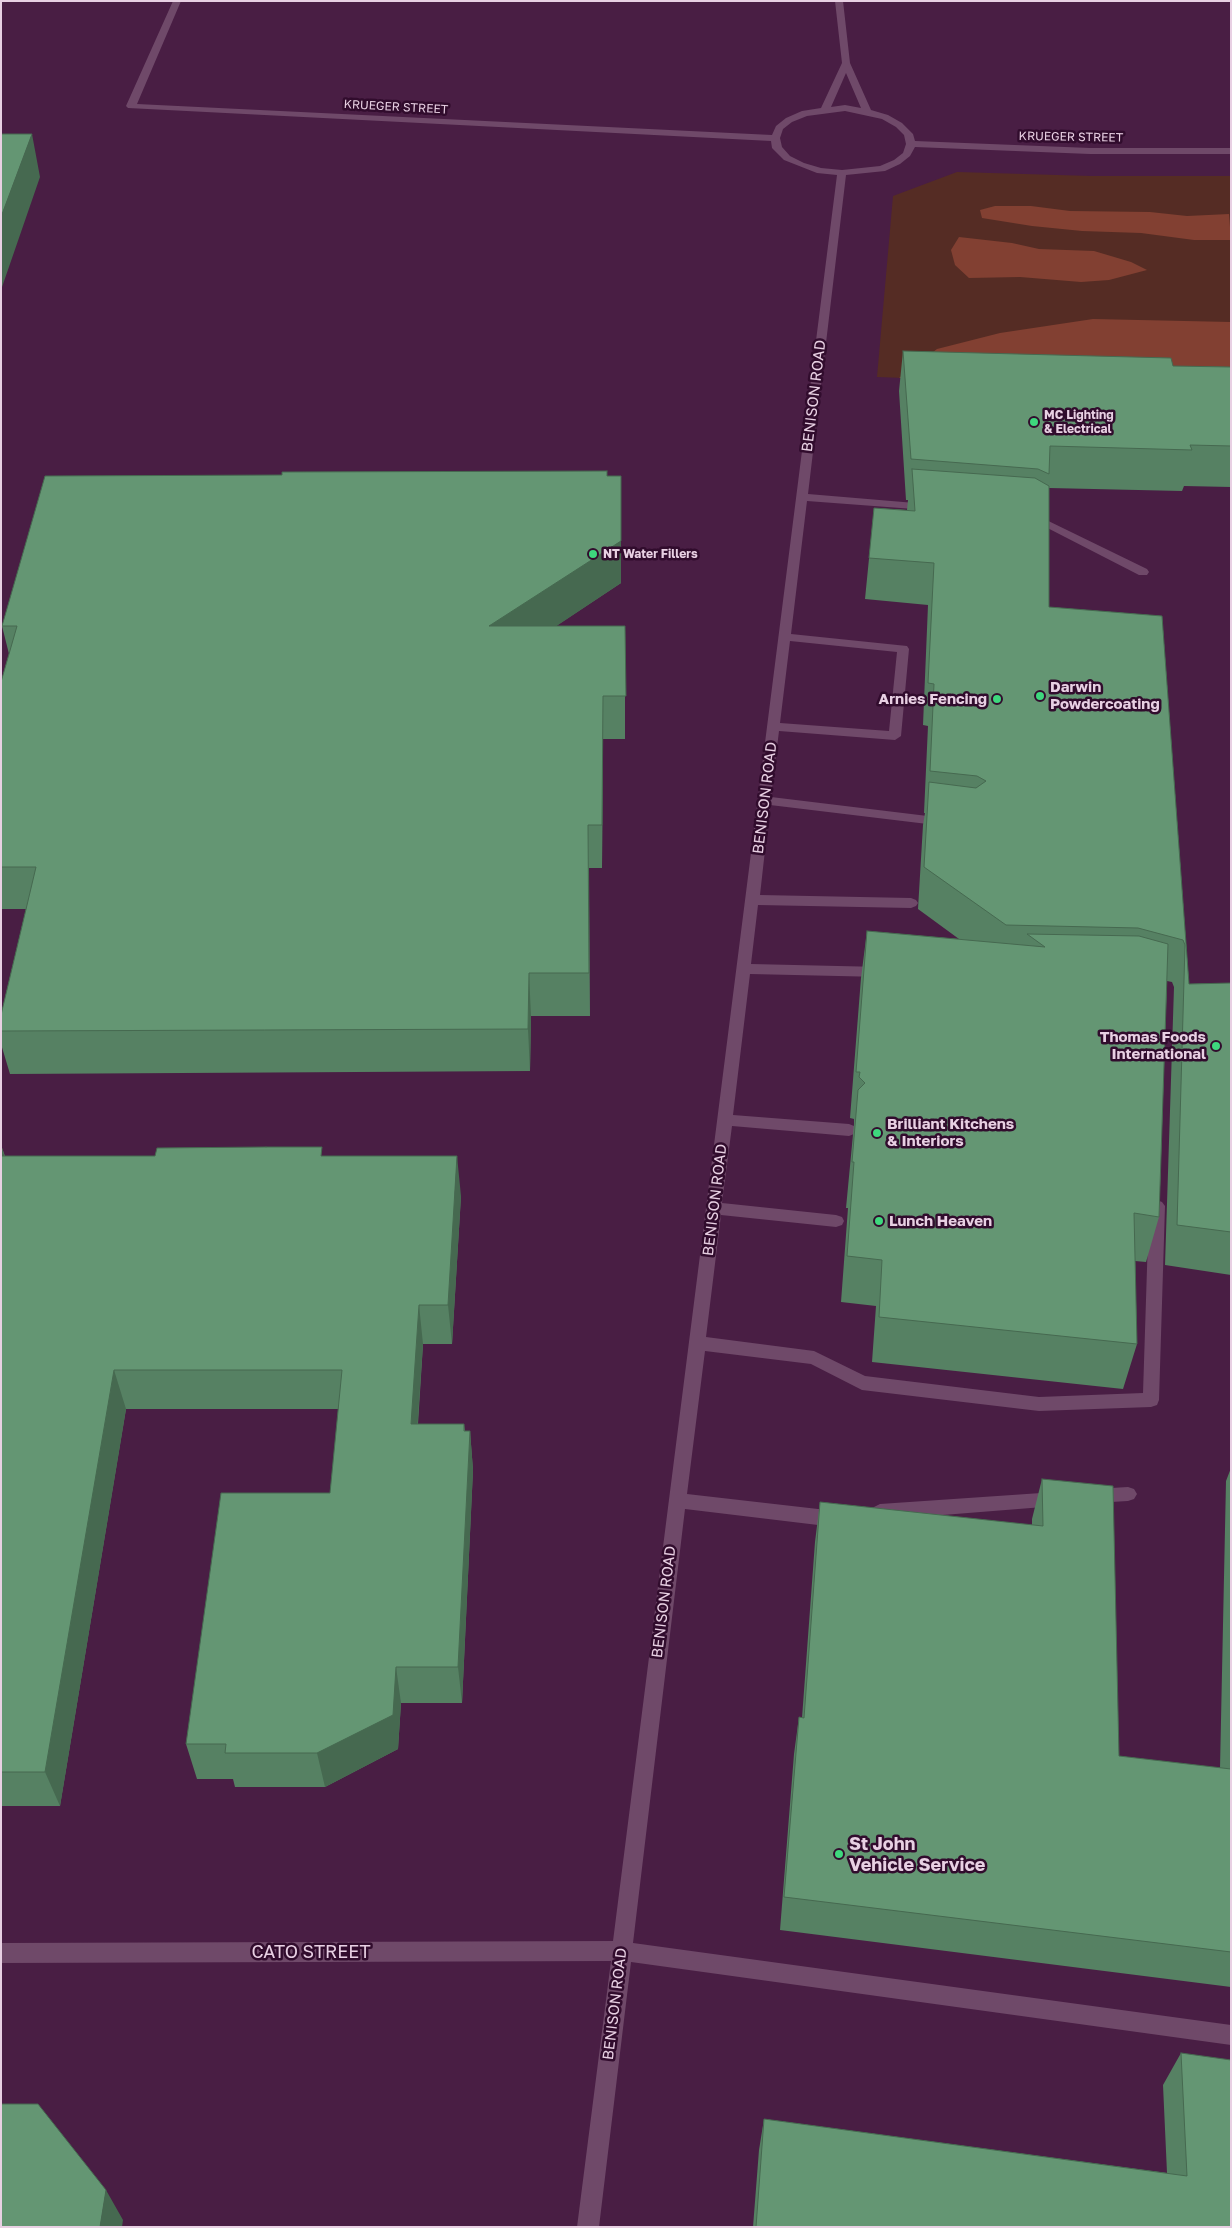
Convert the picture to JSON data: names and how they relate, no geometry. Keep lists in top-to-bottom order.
{
  "streets": {
    "street": ["KRUEGER STREET", "BENISON ROAD", "CATO STREET"]
  },
  "crossings": [
    ["BENISON ROAD", "CATO STREET"]
  ],
  "places": [
    "MC Lighting & Electrical",
    "NT Water Fillers",
    "Darwin Powdercoating",
    "Arnies Fencing",
    "Thomas Foods International",
    "Brilliant Kitchens & Interiors",
    "Lunch Heaven",
    "St John Vehicle Service"
  ]
}
